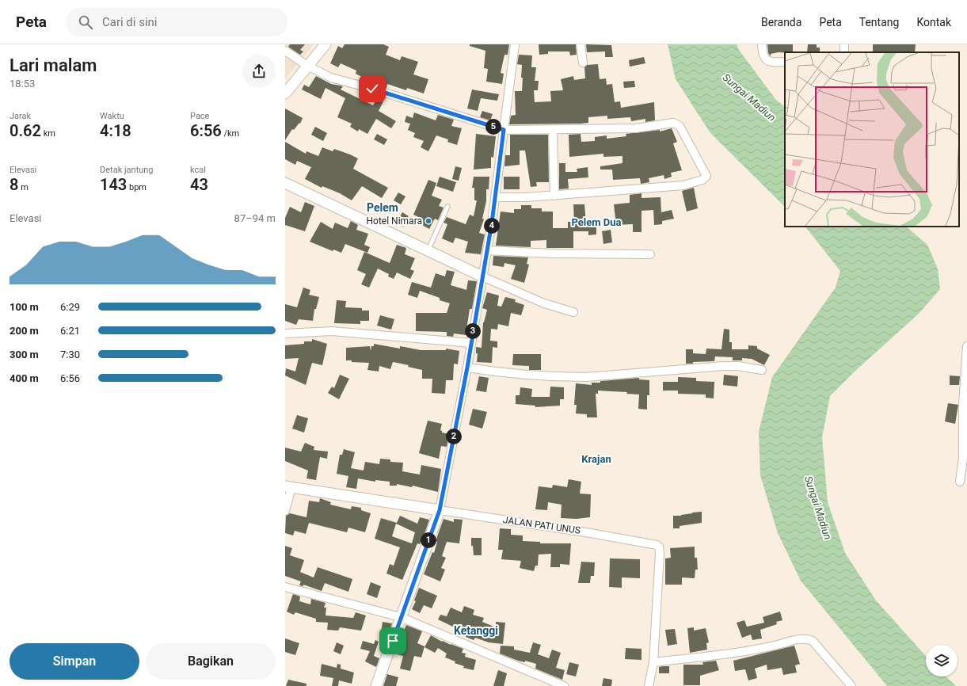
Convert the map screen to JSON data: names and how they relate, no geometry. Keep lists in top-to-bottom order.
{
  "streets": {
    "street": ["JALAN PATI UNUS"]
  },
  "districts": [
    "Pelem",
    "Pelem Dua",
    "Krajan",
    "Ketanggi"
  ],
  "water": ["Sungai Madiun"],
  "places": ["Hotel Nimara"],
  "page": {
    "header": "Peta",
    "search": "Cari di sini",
    "nav": [
      "Beranda",
      "Peta",
      "Tentang",
      "Kontak"
    ],
    "heading": ["Lari malam", "18:53"],
    "stats": [
      ["Jarak", "0.62 km"],
      ["Waktu", "4:18"],
      ["Pace", "6:56 /km"],
      ["Elevasi", "8 m"],
      ["Detak jantung", "143 bpm"],
      ["kcal", "43"]
    ],
    "pins": [
      "5",
      "4",
      "3",
      "2",
      "1"
    ],
    "chart": ["Elevasi", "87–94 m"],
    "list": [
      {
        "name": "100 m",
        "note": "6:29"
      },
      {
        "name": "200 m",
        "note": "6:21"
      },
      {
        "name": "300 m",
        "note": "7:30"
      },
      {
        "name": "400 m",
        "note": "6:56"
      }
    ],
    "buttons": ["Simpan", "Bagikan"]
  }
}
